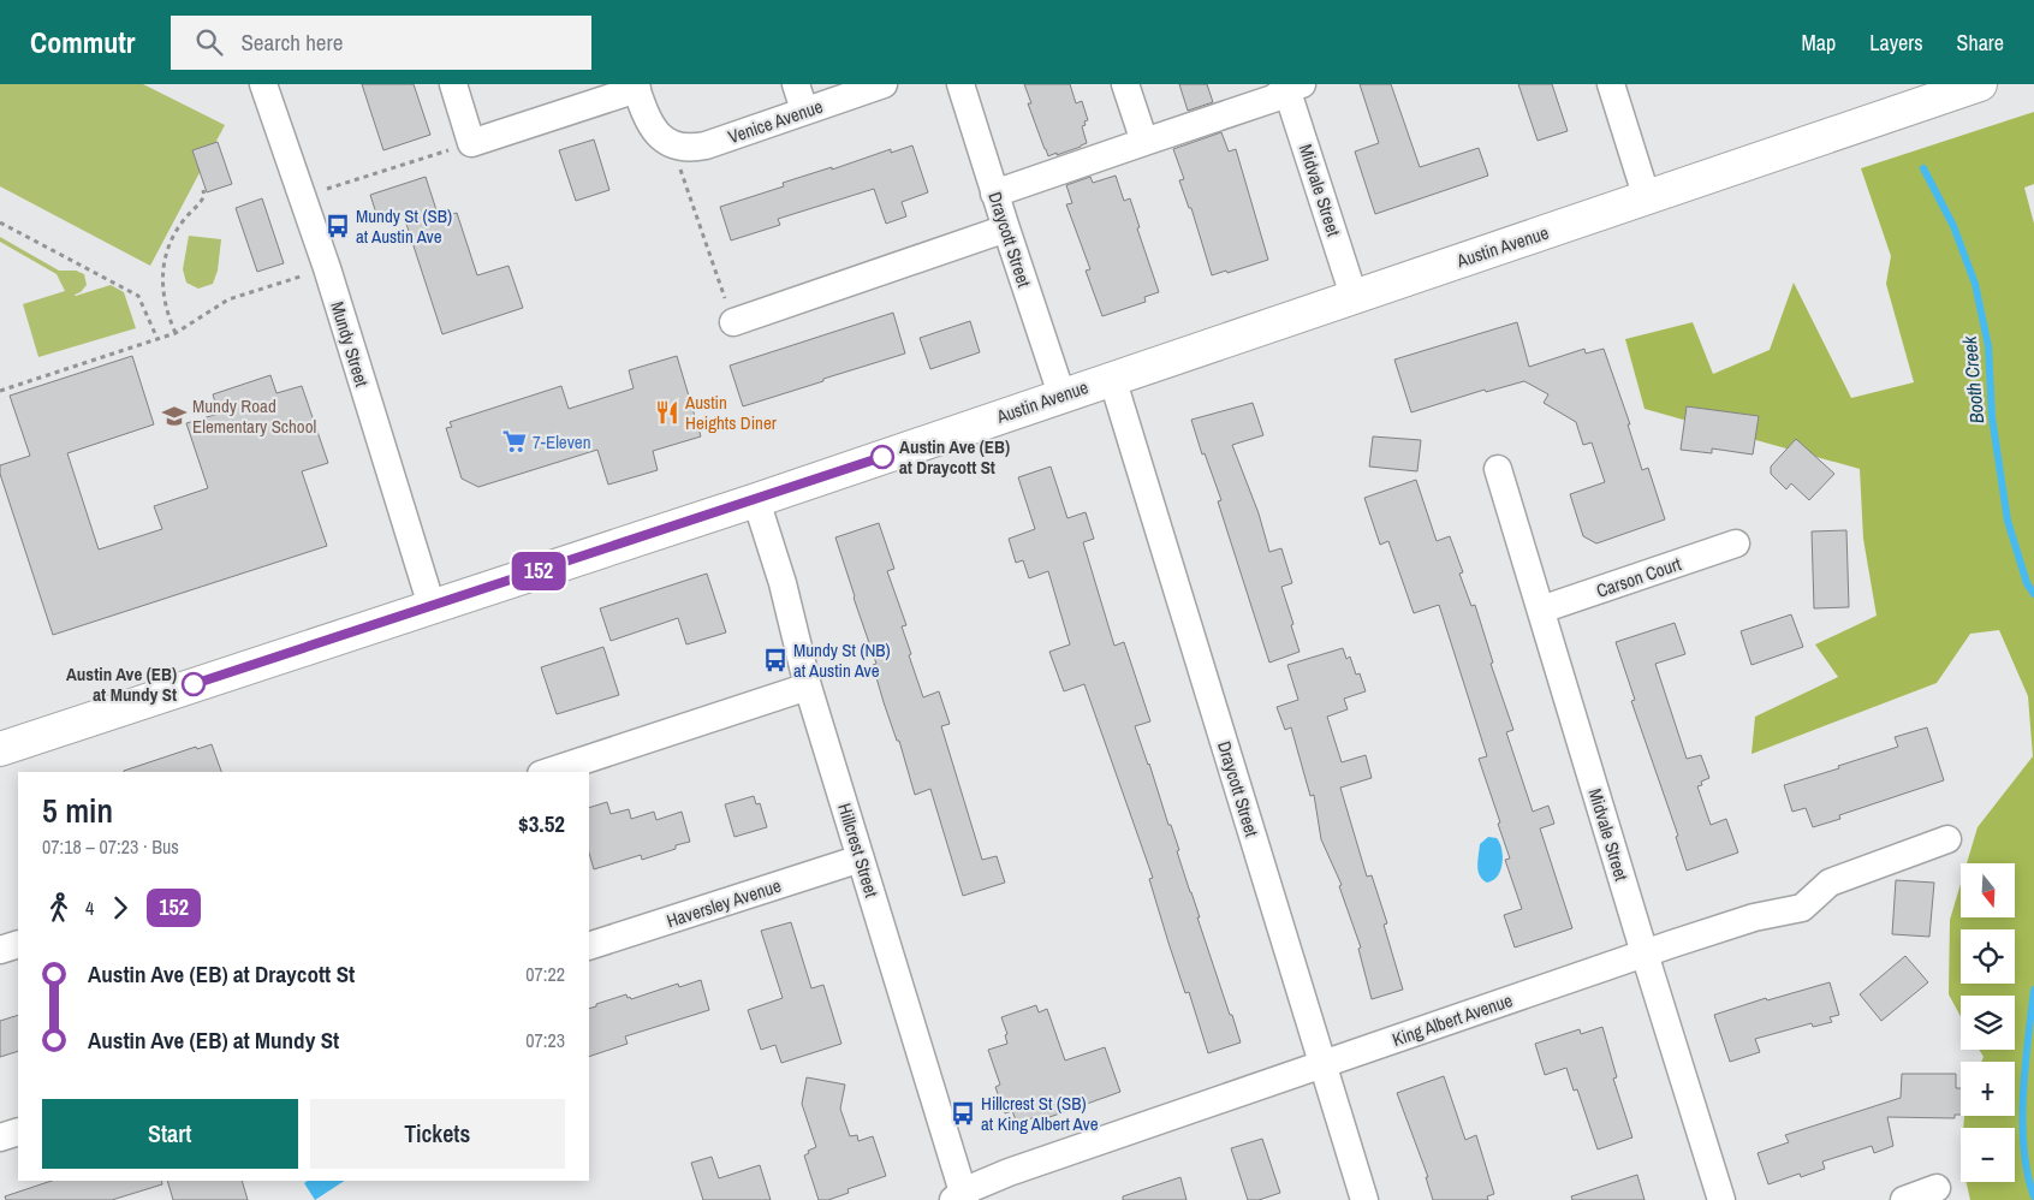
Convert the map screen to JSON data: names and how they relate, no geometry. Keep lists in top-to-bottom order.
{
  "streets": {
    "main road": ["Austin Avenue"],
    "street": [
      "Venice Avenue",
      "Midvale Street",
      "Draycott Street",
      "Mundy Street",
      "Carson Court",
      "Hillcrest Street",
      "Haversley Avenue",
      "King Albert Avenue"
    ]
  },
  "crossings": [
    ["Midvale Street", "Austin Avenue"],
    ["Midvale Street", "Carson Court"],
    ["Midvale Street", "King Albert Avenue"],
    ["Draycott Street", "Austin Avenue"],
    ["Draycott Street", "King Albert Avenue"],
    ["Austin Avenue", "Mundy Street"],
    ["Austin Avenue", "Hillcrest Street"],
    ["Hillcrest Street", "Haversley Avenue"],
    ["Hillcrest Street", "King Albert Avenue"]
  ],
  "water": ["Booth Creek"],
  "places": {
    "bus stop": ["Mundy St (SB) at Austin Ave", "Mundy St (NB) at Austin Ave", "Hillcrest St (SB) at King Albert Ave"],
    "restaurant": ["Austin Heights Diner"],
    "school or university": ["Mundy Road Elementary School"],
    "supermarket": ["7-Eleven"],
    "other": ["Austin Ave (EB) at Draycott St", "Austin Ave (EB) at Mundy St"]
  },
  "lines": ["bus line 152"],
  "north": "bottom",
  "page": {
    "header": "Commutr",
    "search": "Search here",
    "nav": ["Map", "Layers", "Share"],
    "on_map": "152",
    "heading": ["5 min", "07:18 – 07:23 · Bus", "$3.52"],
    "map_buttons": ["+", "−"],
    "legs": ["4", "152"],
    "list": [
      {
        "name": "Austin Ave (EB) at Draycott St",
        "value": "07:22"
      },
      {
        "name": "Austin Ave (EB) at Mundy St",
        "value": "07:23"
      }
    ],
    "buttons": ["Start", "Tickets"]
  }
}
